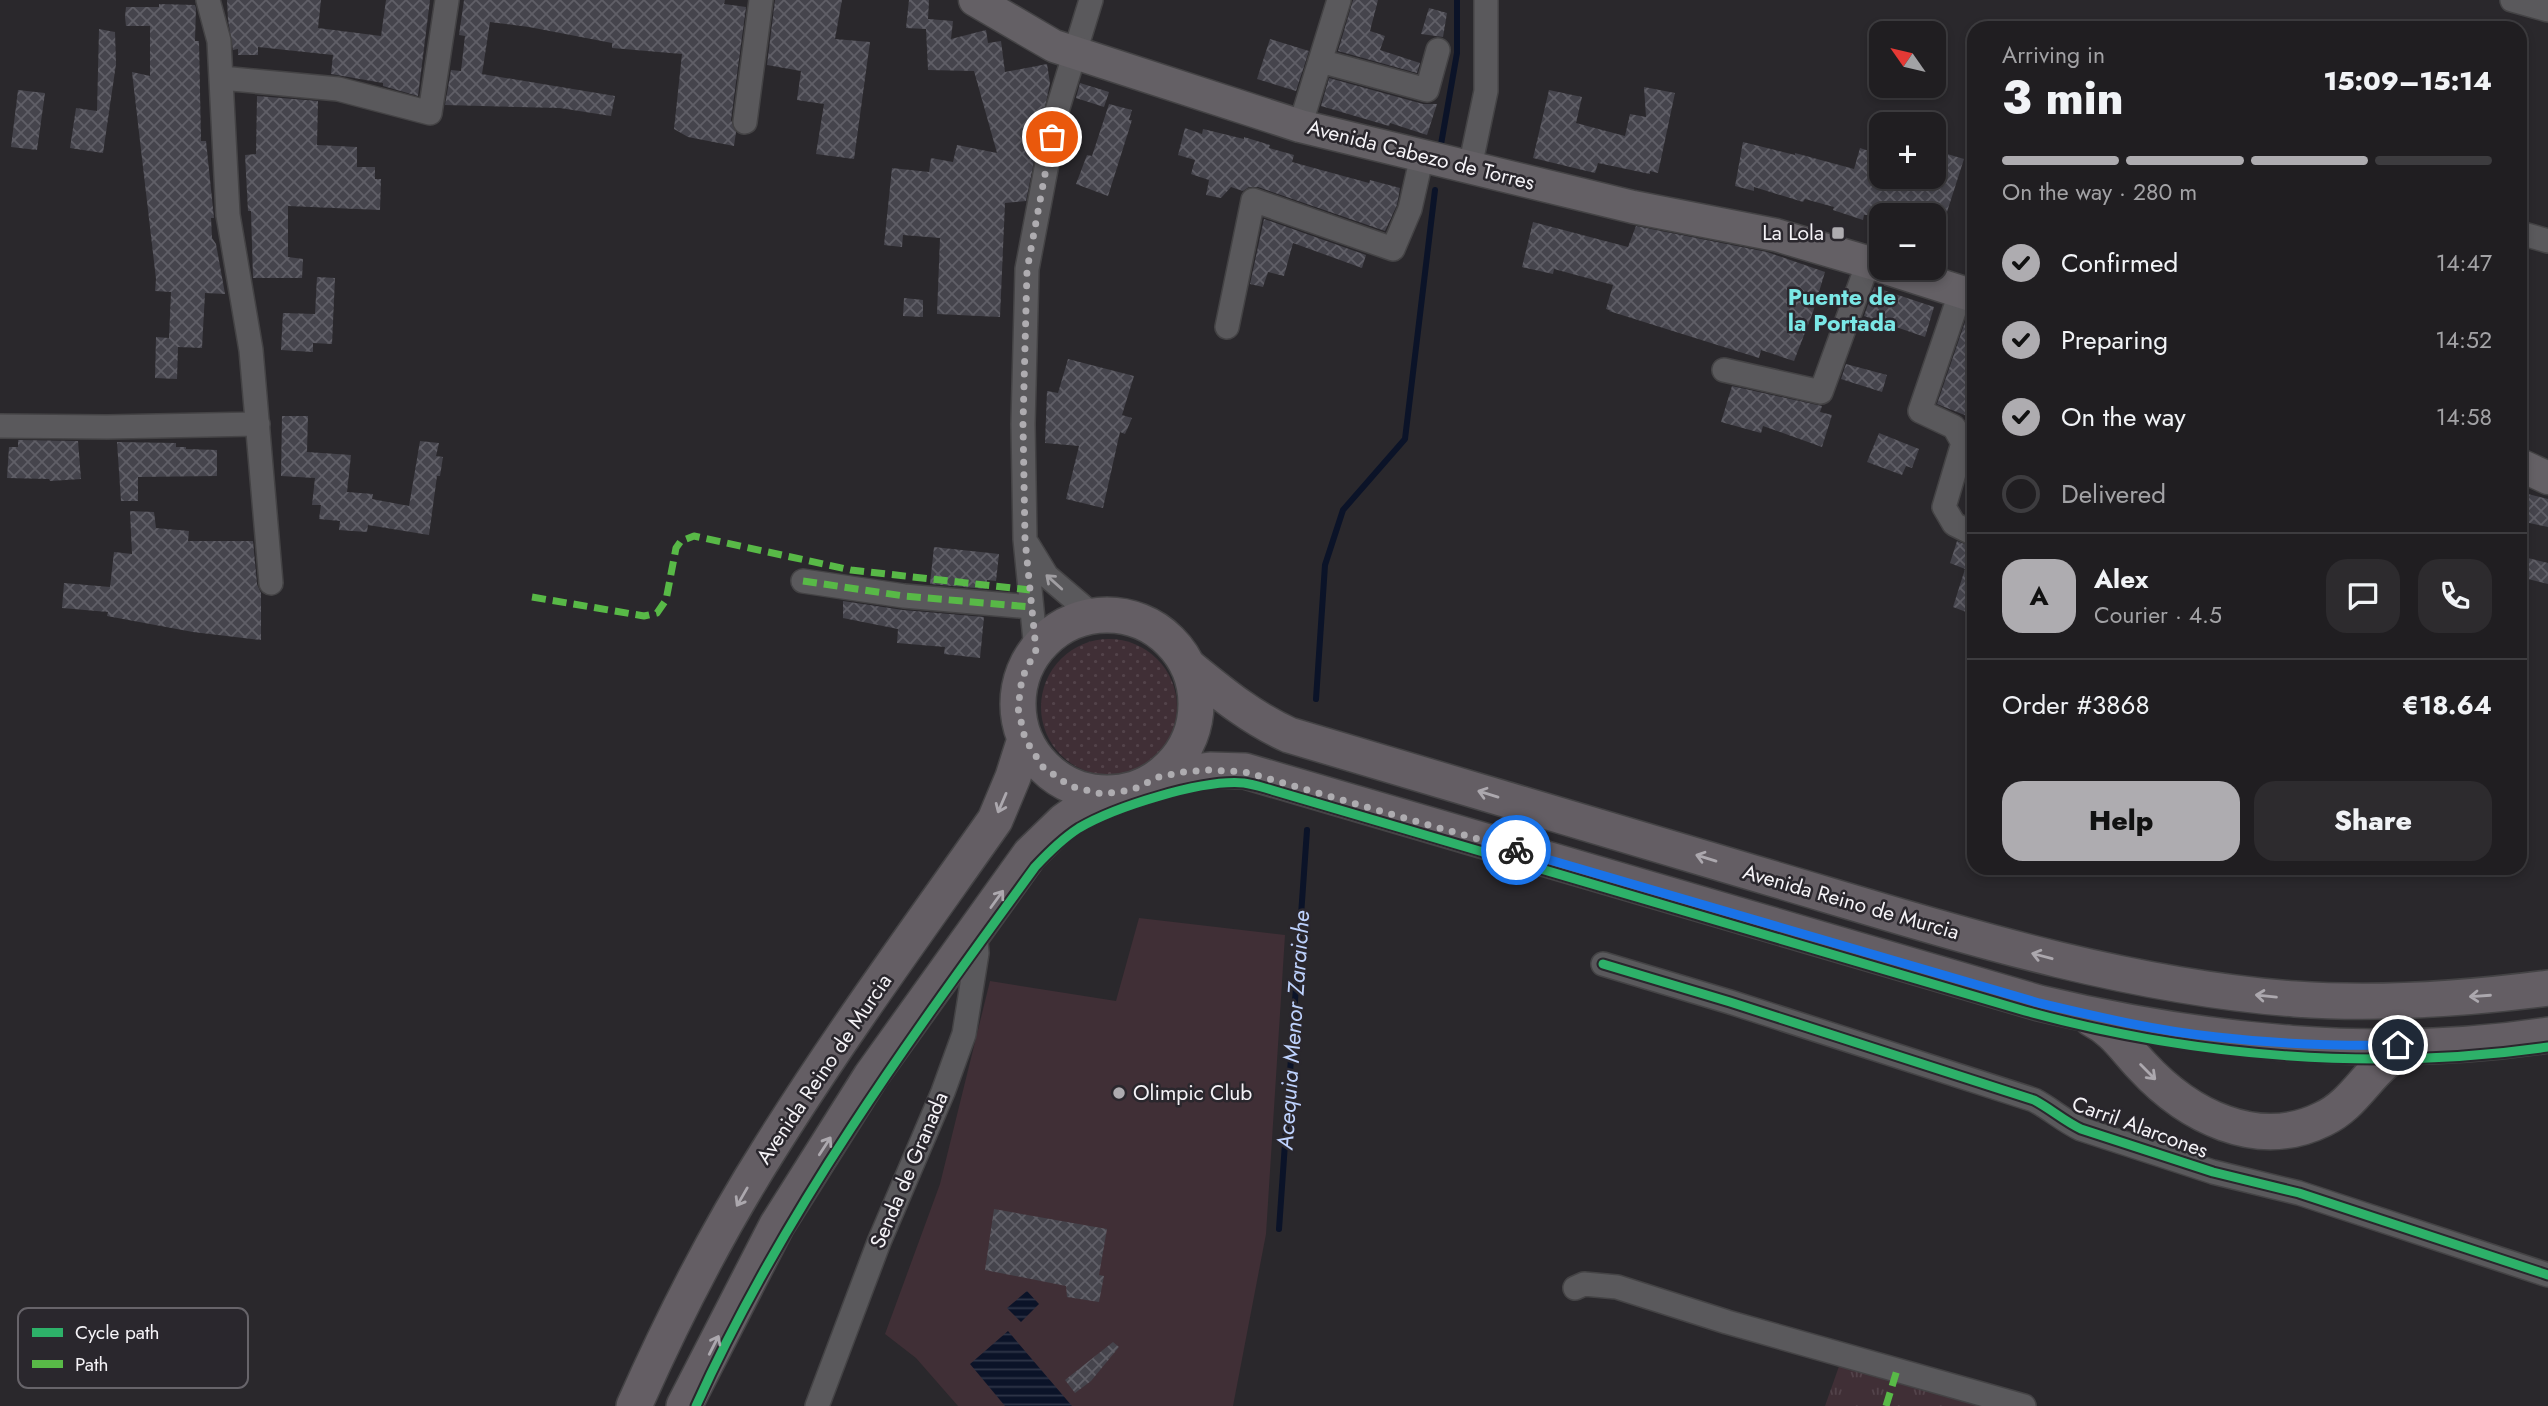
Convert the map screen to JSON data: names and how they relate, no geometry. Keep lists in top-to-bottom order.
{
  "streets": {
    "main road": ["Avenida Reino de Murcia"],
    "street": ["Avenida Cabezo de Torres", "Carril Alarcones", "Senda de Granada"]
  },
  "crossings": [
    ["Avenida Reino de Murcia", "Senda de Granada"]
  ],
  "districts": ["Puente de la Portada"],
  "water": ["Acequia Menor Zaraiche"],
  "places": {
    "transit": ["La Lola"],
    "other": ["Olimpic Club"]
  },
  "legend": ["Cycle path", "Path"],
  "north": "top left",
  "page": {
    "map_buttons": ["+", "−"],
    "heading": ["3 min", "Arriving in", "15:09–15:14"],
    "panel": [
      "Alex",
      "Courier · 4.5",
      "Order #3868",
      "€18.64"
    ],
    "bar": "On the way · 280 m",
    "list": [
      ["Confirmed", "14:47"],
      ["Preparing", "14:52"],
      ["On the way", "14:58"],
      "Delivered"
    ],
    "round": "A",
    "buttons": ["Help", "Share"]
  }
}
